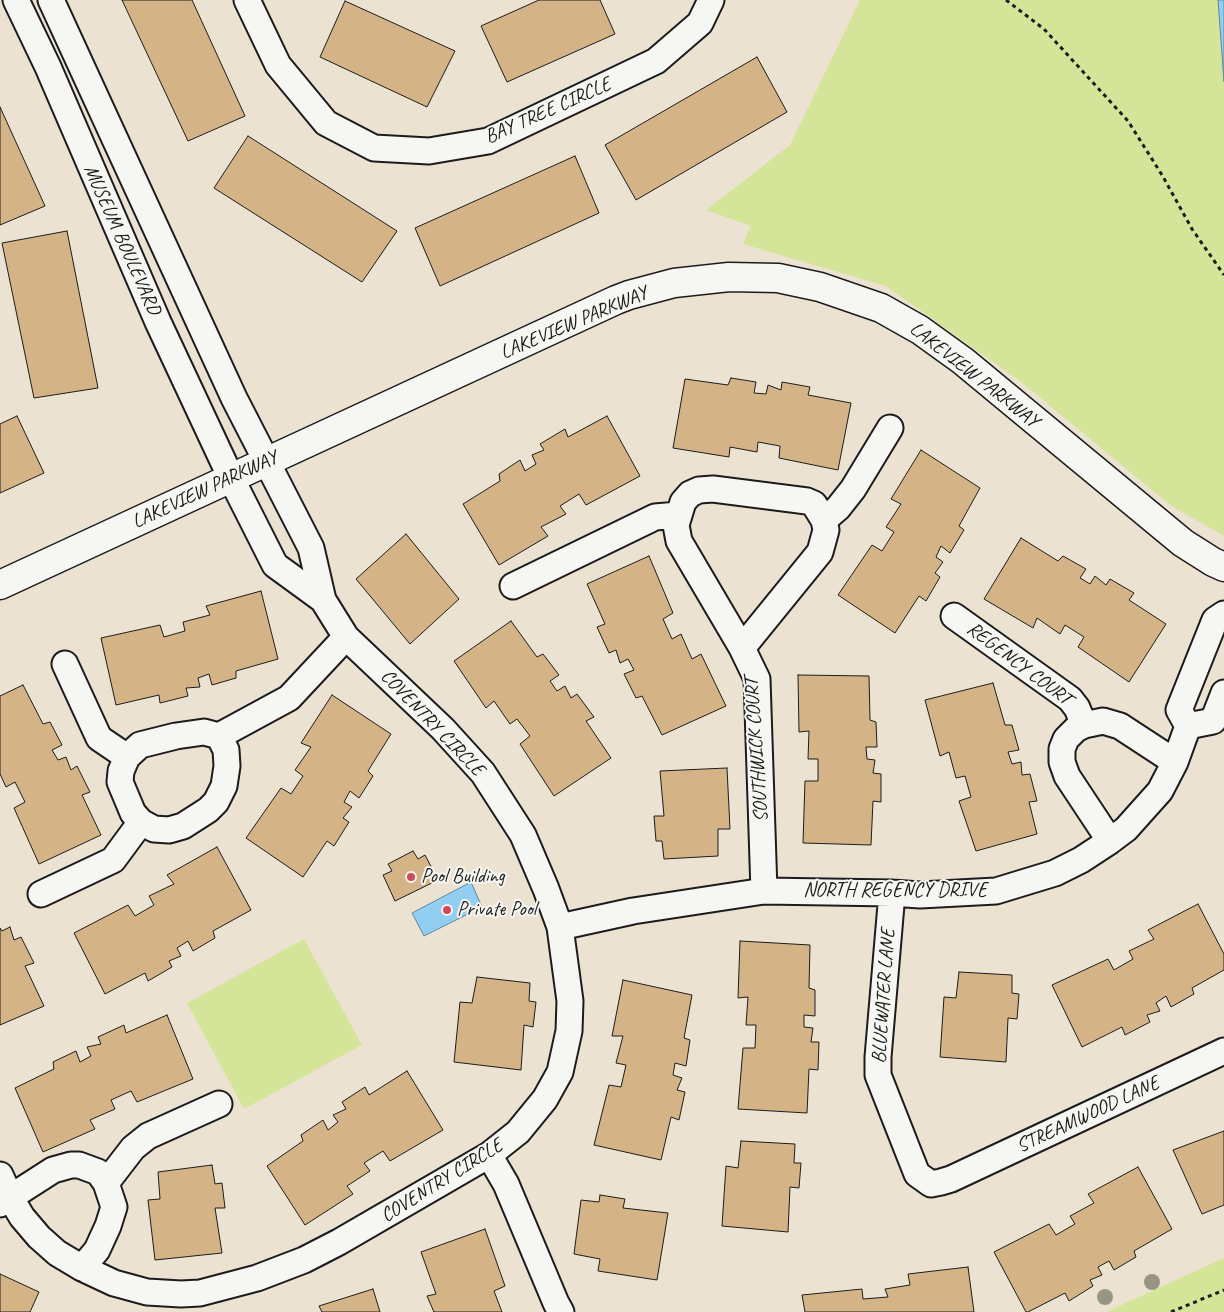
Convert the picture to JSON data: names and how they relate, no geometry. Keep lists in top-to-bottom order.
{
  "streets": {
    "street": [
      "BAY TREE CIRCLE",
      "MUSEUM BOULEVARD",
      "LAKEVIEW PARKWAY",
      "REGENCY COURT",
      "COVENTRY CIRCLE",
      "SOUTHWICK COURT",
      "NORTH REGENCY DRIVE",
      "BLUEWATER LANE",
      "STREAMWOOD LANE"
    ]
  },
  "crossings": [
    ["MUSEUM BOULEVARD", "LAKEVIEW PARKWAY"],
    ["MUSEUM BOULEVARD", "COVENTRY CIRCLE"],
    ["LAKEVIEW PARKWAY", "COVENTRY CIRCLE"],
    ["REGENCY COURT", "NORTH REGENCY DRIVE"],
    ["COVENTRY CIRCLE", "NORTH REGENCY DRIVE"],
    ["SOUTHWICK COURT", "NORTH REGENCY DRIVE"],
    ["NORTH REGENCY DRIVE", "BLUEWATER LANE"],
    ["BLUEWATER LANE", "STREAMWOOD LANE"]
  ],
  "places": ["Pool Building", "Private Pool"]
}
